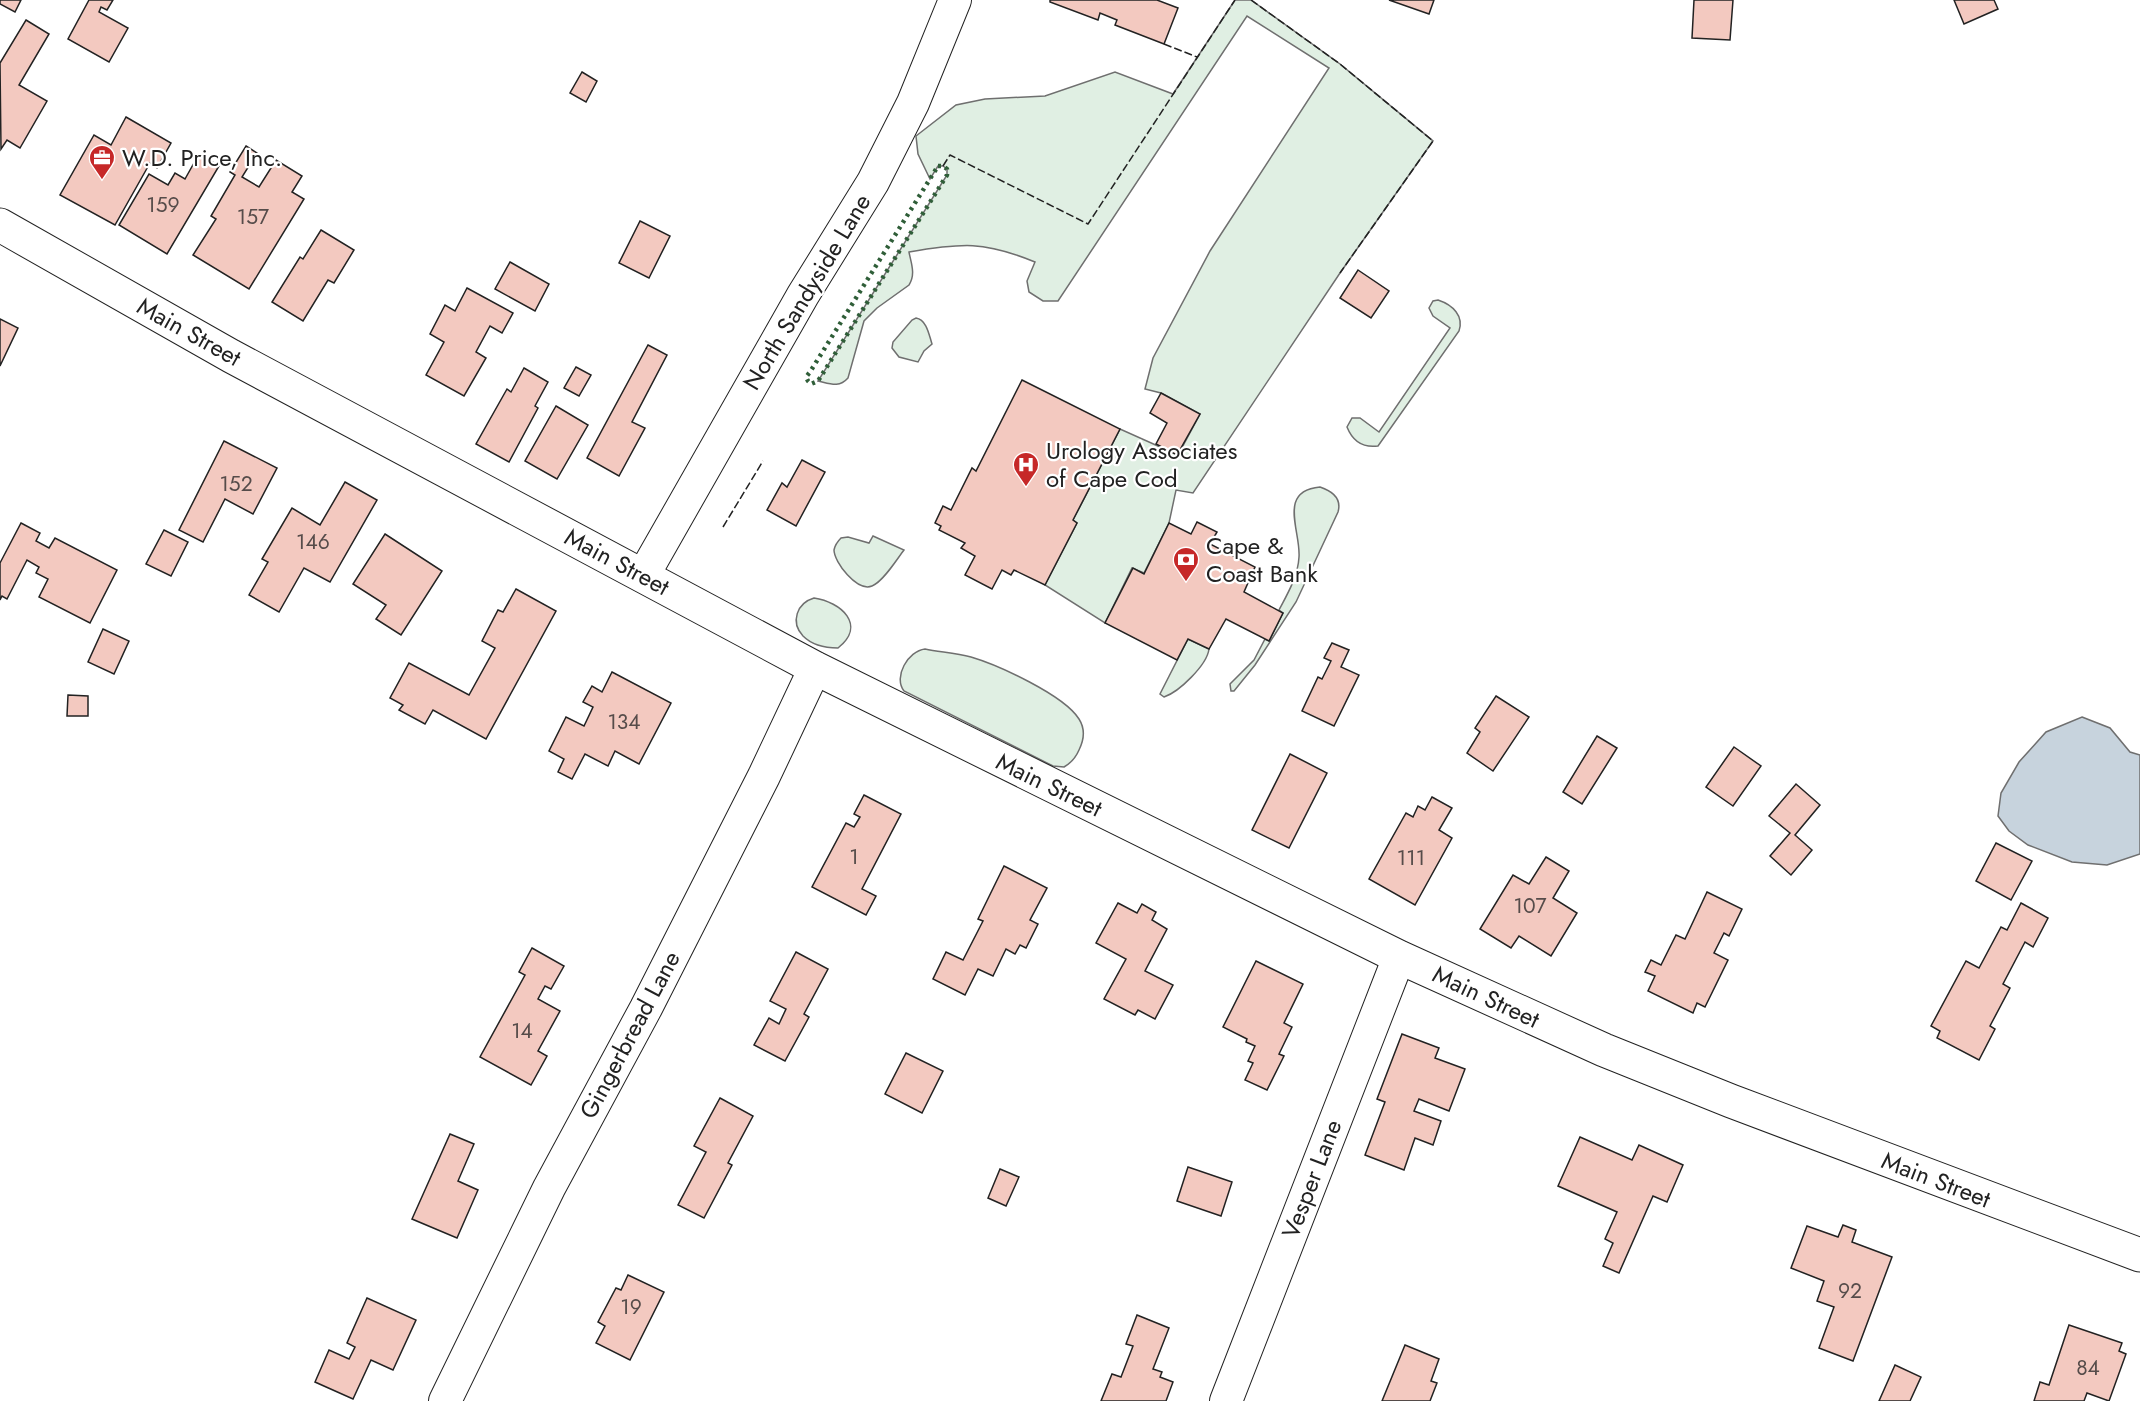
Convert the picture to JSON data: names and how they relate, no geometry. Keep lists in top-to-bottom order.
{
  "streets": {
    "main road": ["Main Street"],
    "street": ["North Sandyside Lane", "Gingerbread Lane", "Vesper Lane"]
  },
  "crossings": [
    ["North Sandyside Lane", "Main Street"],
    ["Main Street", "Gingerbread Lane"],
    ["Main Street", "Vesper Lane"]
  ],
  "places": {
    "office": ["W.D. Price, Inc."],
    "hospital": ["Urology Associates of Cape Cod"],
    "bank": ["Cape & Coast Bank"]
  },
  "house_numbers": [
    "159",
    "157",
    "152",
    "146",
    "134",
    "1",
    "111",
    "107",
    "14",
    "92",
    "19",
    "84"
  ]
}
